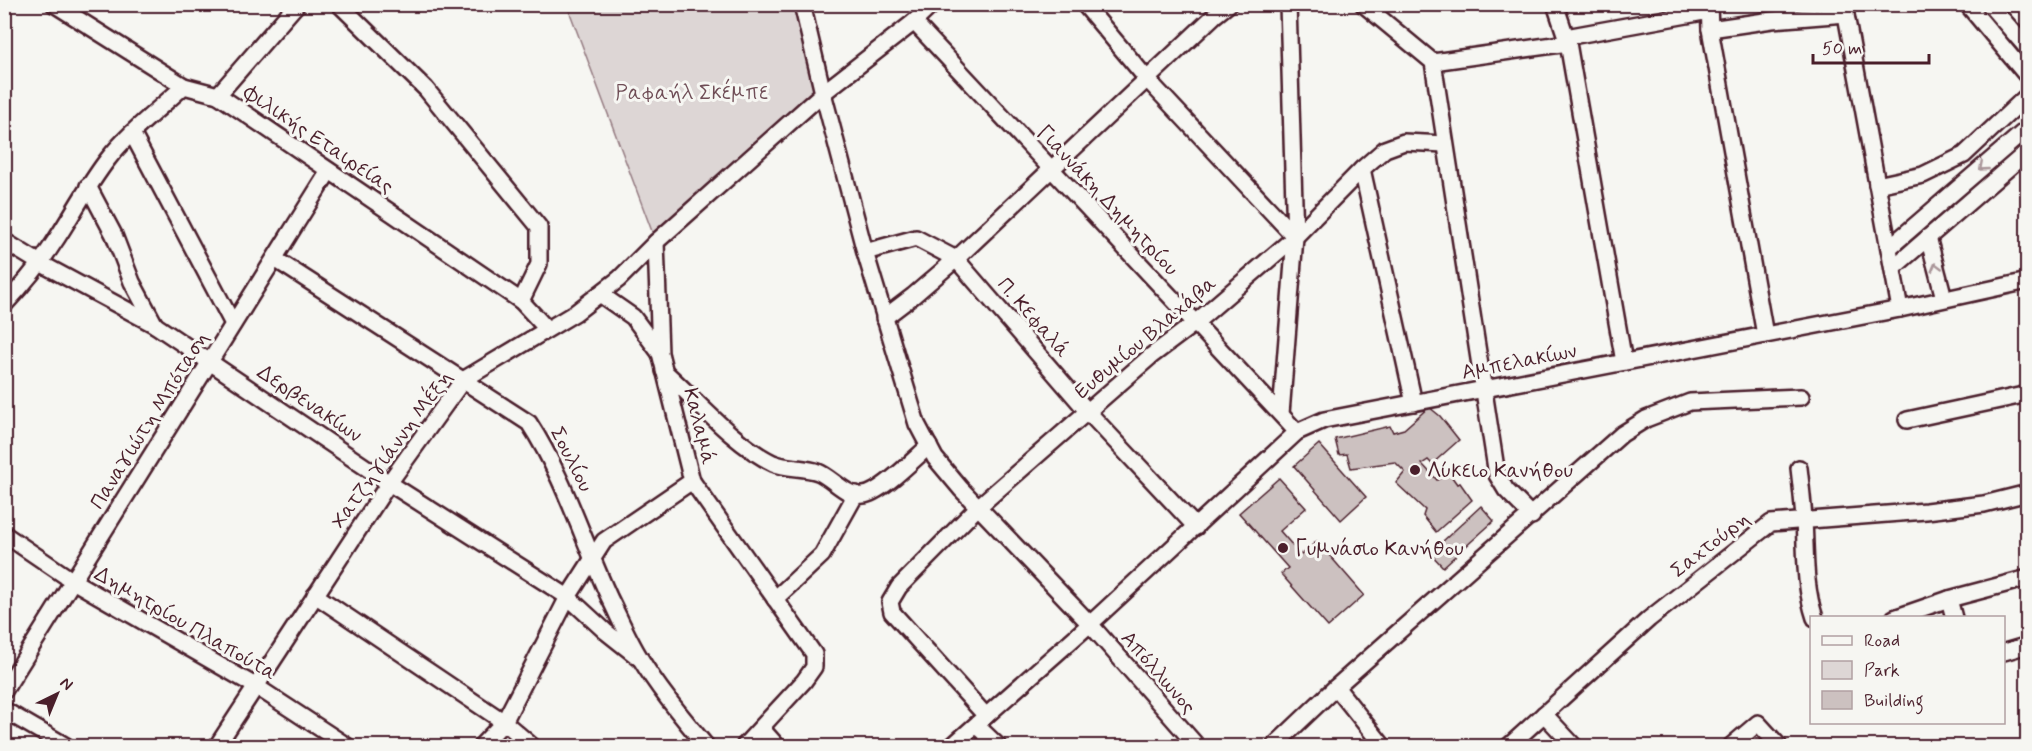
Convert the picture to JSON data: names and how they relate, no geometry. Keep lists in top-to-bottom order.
{
  "streets": {
    "street": [
      "Φιλικής Εταιρείας",
      "Γιαννάκη Δημητρίου",
      "Π. Κεφαλά",
      "Ευθυμίου Βλαχάβα",
      "Αμπελακίων",
      "Δερβενακίων",
      "Παναγιώτη Μπόταση",
      "Καλαμά",
      "Χατζηγιάννη Μέξη",
      "Σουλίου",
      "Σαχτούρη",
      "Δημητρίου Πλαπούτα",
      "Απόλλωνος"
    ]
  },
  "crossings": [
    ["Φιλικής Εταιρείας", "Παναγιώτη Μπόταση"],
    ["Φιλικής Εταιρείας", "Χατζηγιάννη Μέξη"],
    ["Γιαννάκη Δημητρίου", "Ευθυμίου Βλαχάβα"],
    ["Γιαννάκη Δημητρίου", "Αμπελακίων"],
    ["Γιαννάκη Δημητρίου", "Χατζηγιάννη Μέξη"],
    ["Π. Κεφαλά", "Ευθυμίου Βλαχάβα"],
    ["Π. Κεφαλά", "Αμπελακίων"],
    ["Π. Κεφαλά", "Απόλλωνος"],
    ["Ευθυμίου Βλαχάβα", "Αμπελακίων"],
    ["Ευθυμίου Βλαχάβα", "Απόλλωνος"],
    ["Αμπελακίων", "Απόλλωνος"],
    ["Δερβενακίων", "Παναγιώτη Μπόταση"],
    ["Δερβενακίων", "Χατζηγιάννη Μέξη"],
    ["Δερβενακίων", "Σουλίου"],
    ["Παναγιώτη Μπόταση", "Σουλίου"],
    ["Παναγιώτη Μπόταση", "Δημητρίου Πλαπούτα"],
    ["Καλαμά", "Χατζηγιάννη Μέξη"],
    ["Χατζηγιάννη Μέξη", "Σουλίου"],
    ["Χατζηγιάννη Μέξη", "Δημητρίου Πλαπούτα"],
    ["Χατζηγιάννη Μέξη", "Απόλλωνος"]
  ],
  "parks": ["Ραφαήλ Σκέμπε"],
  "places": ["Λύκειο Κανήθου", "Γυμνάσιο Κανήθου"],
  "legend": ["Road", "Park", "Building"],
  "scale_bar": "50 m",
  "north": "top right"
}
